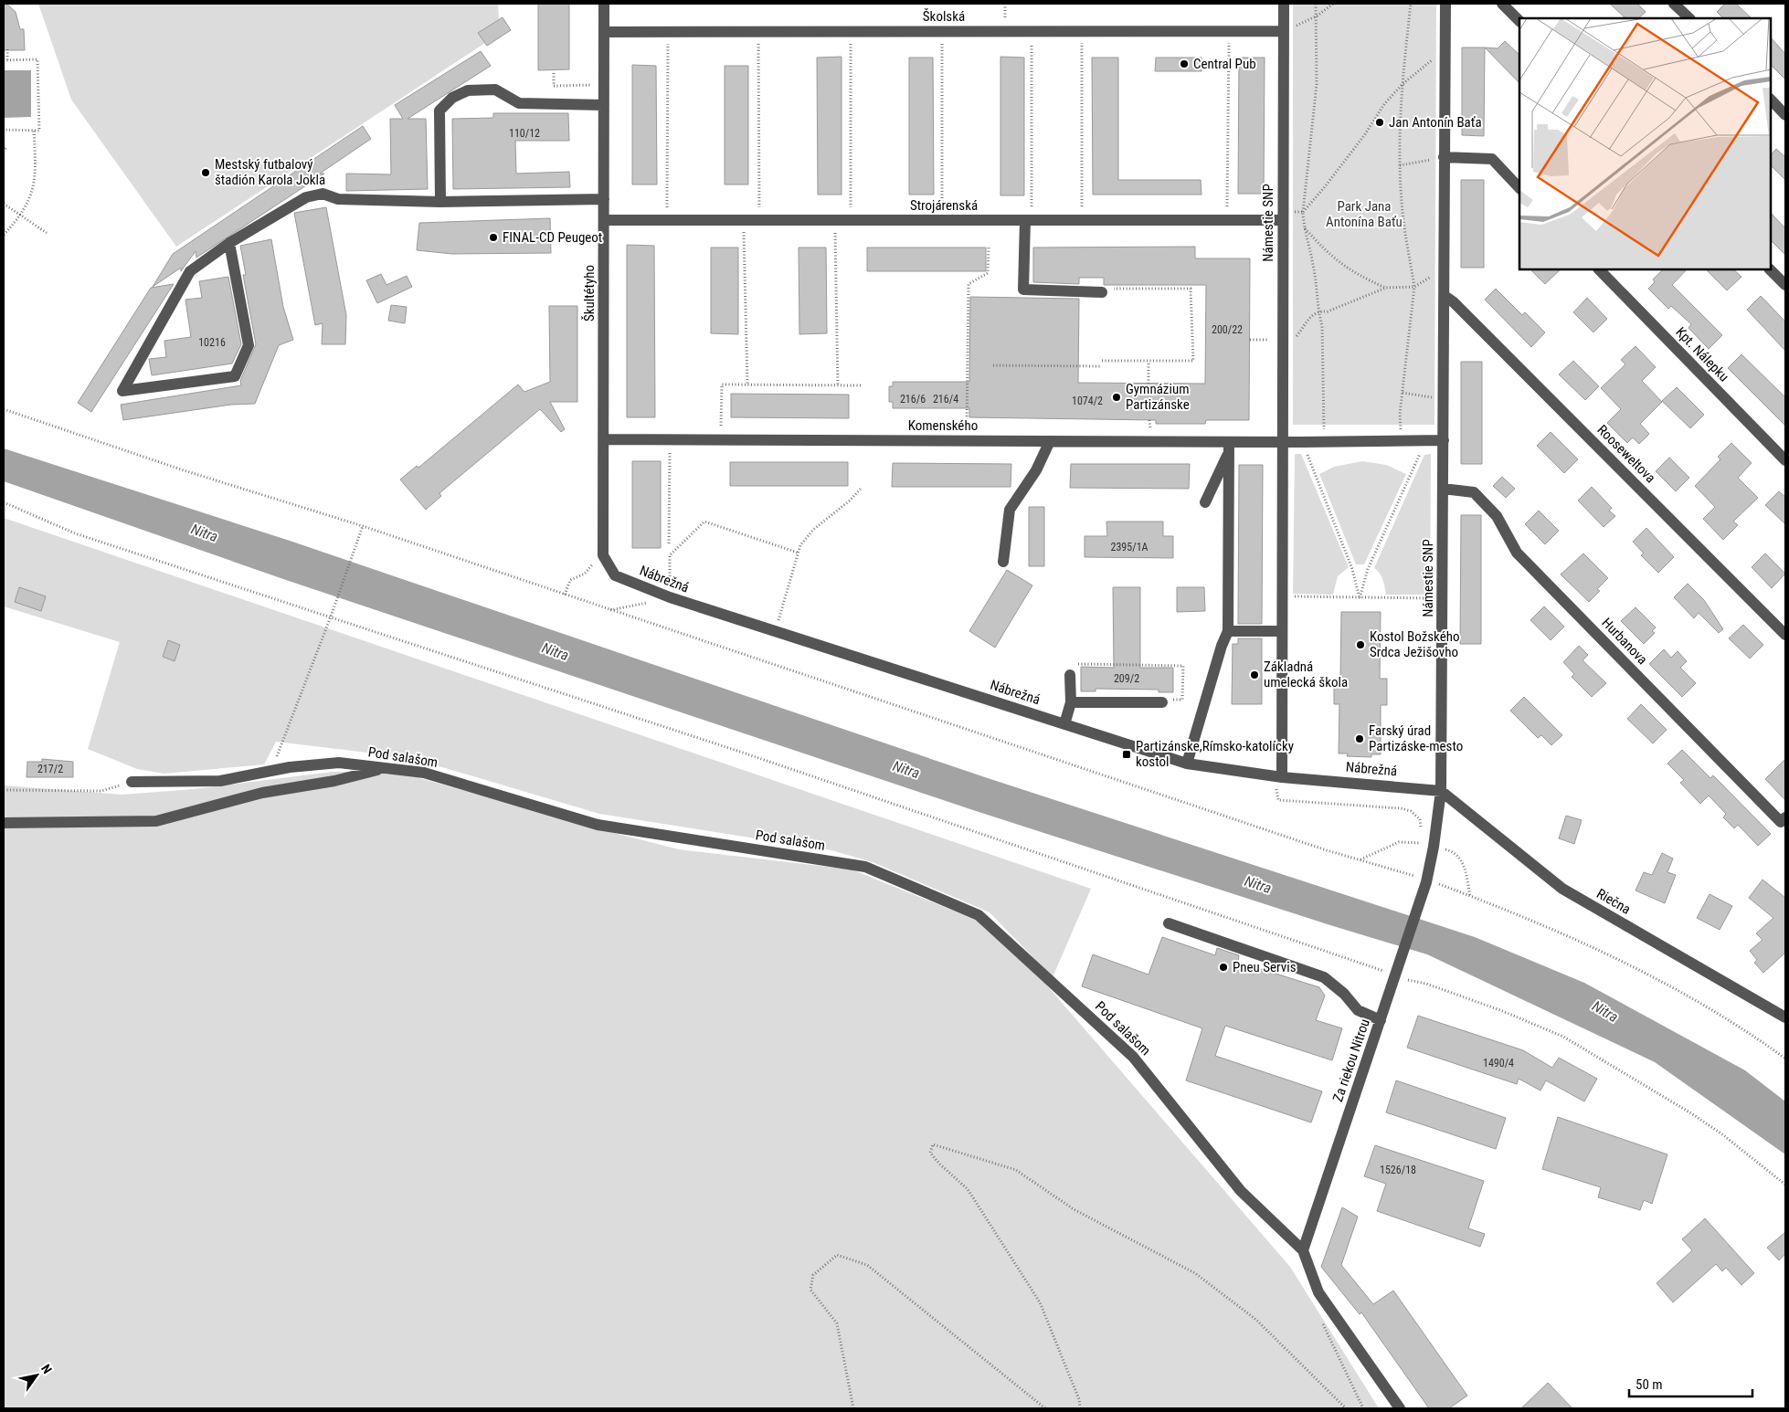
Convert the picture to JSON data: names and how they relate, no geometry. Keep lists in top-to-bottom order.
{
  "streets": {
    "street": [
      "Školská",
      "Strojárenská",
      "Námestie SNP",
      "Škultétyho",
      "Kpt. Nálepku",
      "Komenského",
      "Rooseweltova",
      "Nábrežná",
      "Hurbanova",
      "Pod salašom",
      "Riečna",
      "Za riekou Nitrou"
    ]
  },
  "crossings": [
    ["Školská", "Námestie SNP"],
    ["Školská", "Škultétyho"],
    ["Strojárenská", "Námestie SNP"],
    ["Strojárenská", "Škultétyho"],
    ["Námestie SNP", "Komenského"],
    ["Námestie SNP", "Rooseweltova"],
    ["Námestie SNP", "Nábrežná"],
    ["Námestie SNP", "Hurbanova"],
    ["Námestie SNP", "Riečna"],
    ["Námestie SNP", "Za riekou Nitrou"],
    ["Škultétyho", "Komenského"],
    ["Škultétyho", "Nábrežná"],
    ["Nábrežná", "Riečna"],
    ["Pod salašom", "Za riekou Nitrou"]
  ],
  "water": ["Nitra"],
  "parks": ["Park Jana Antonína Baťu"],
  "places": {
    "other": [
      "Central Pub",
      "Jan Antonín Baťa",
      "Mestský futbalový štadión Karola Jokla",
      "FINAL-CD Peugeot",
      "Gymnázium Partizánske",
      "Kostol Božského Srdca Ježišovho",
      "Základná umelecká škola",
      "Farský úrad Partizáske-mesto",
      "Pneu Servis"
    ],
    "transit": ["Partizánske,Rímsko-katolícky kostol"]
  },
  "house_numbers": [
    "110/12",
    "200/22",
    "10216",
    "216/6",
    "216/4",
    "1074/2",
    "2395/1A",
    "209/2",
    "217/2",
    "1490/4",
    "1526/18"
  ],
  "scale_bar": "50 m",
  "north": "top right"
}
